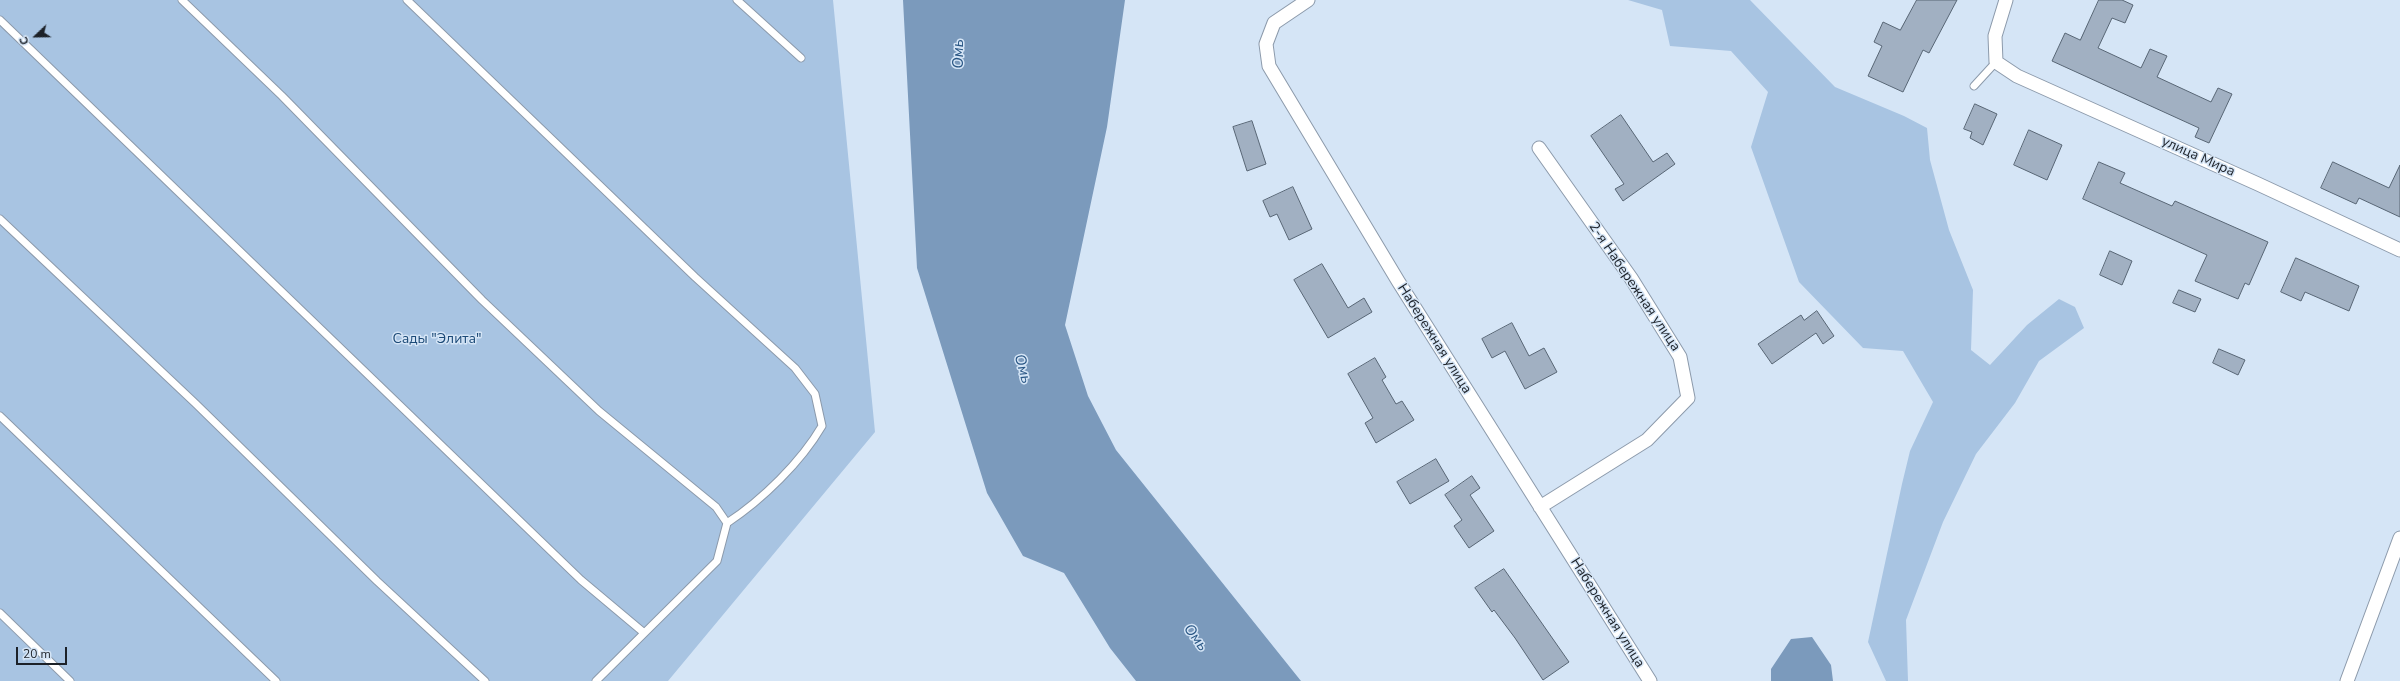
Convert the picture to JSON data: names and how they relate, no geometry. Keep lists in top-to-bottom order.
{
  "streets": {
    "street": ["улица Мира", "2-я Набережная улица", "Набережная улица"]
  },
  "crossings": [
    ["2-я Набережная улица", "Набережная улица"]
  ],
  "water": ["Омь"],
  "parks": ["Сады \"Элита\""],
  "scale_bar": "20 m",
  "north": "left"
}
